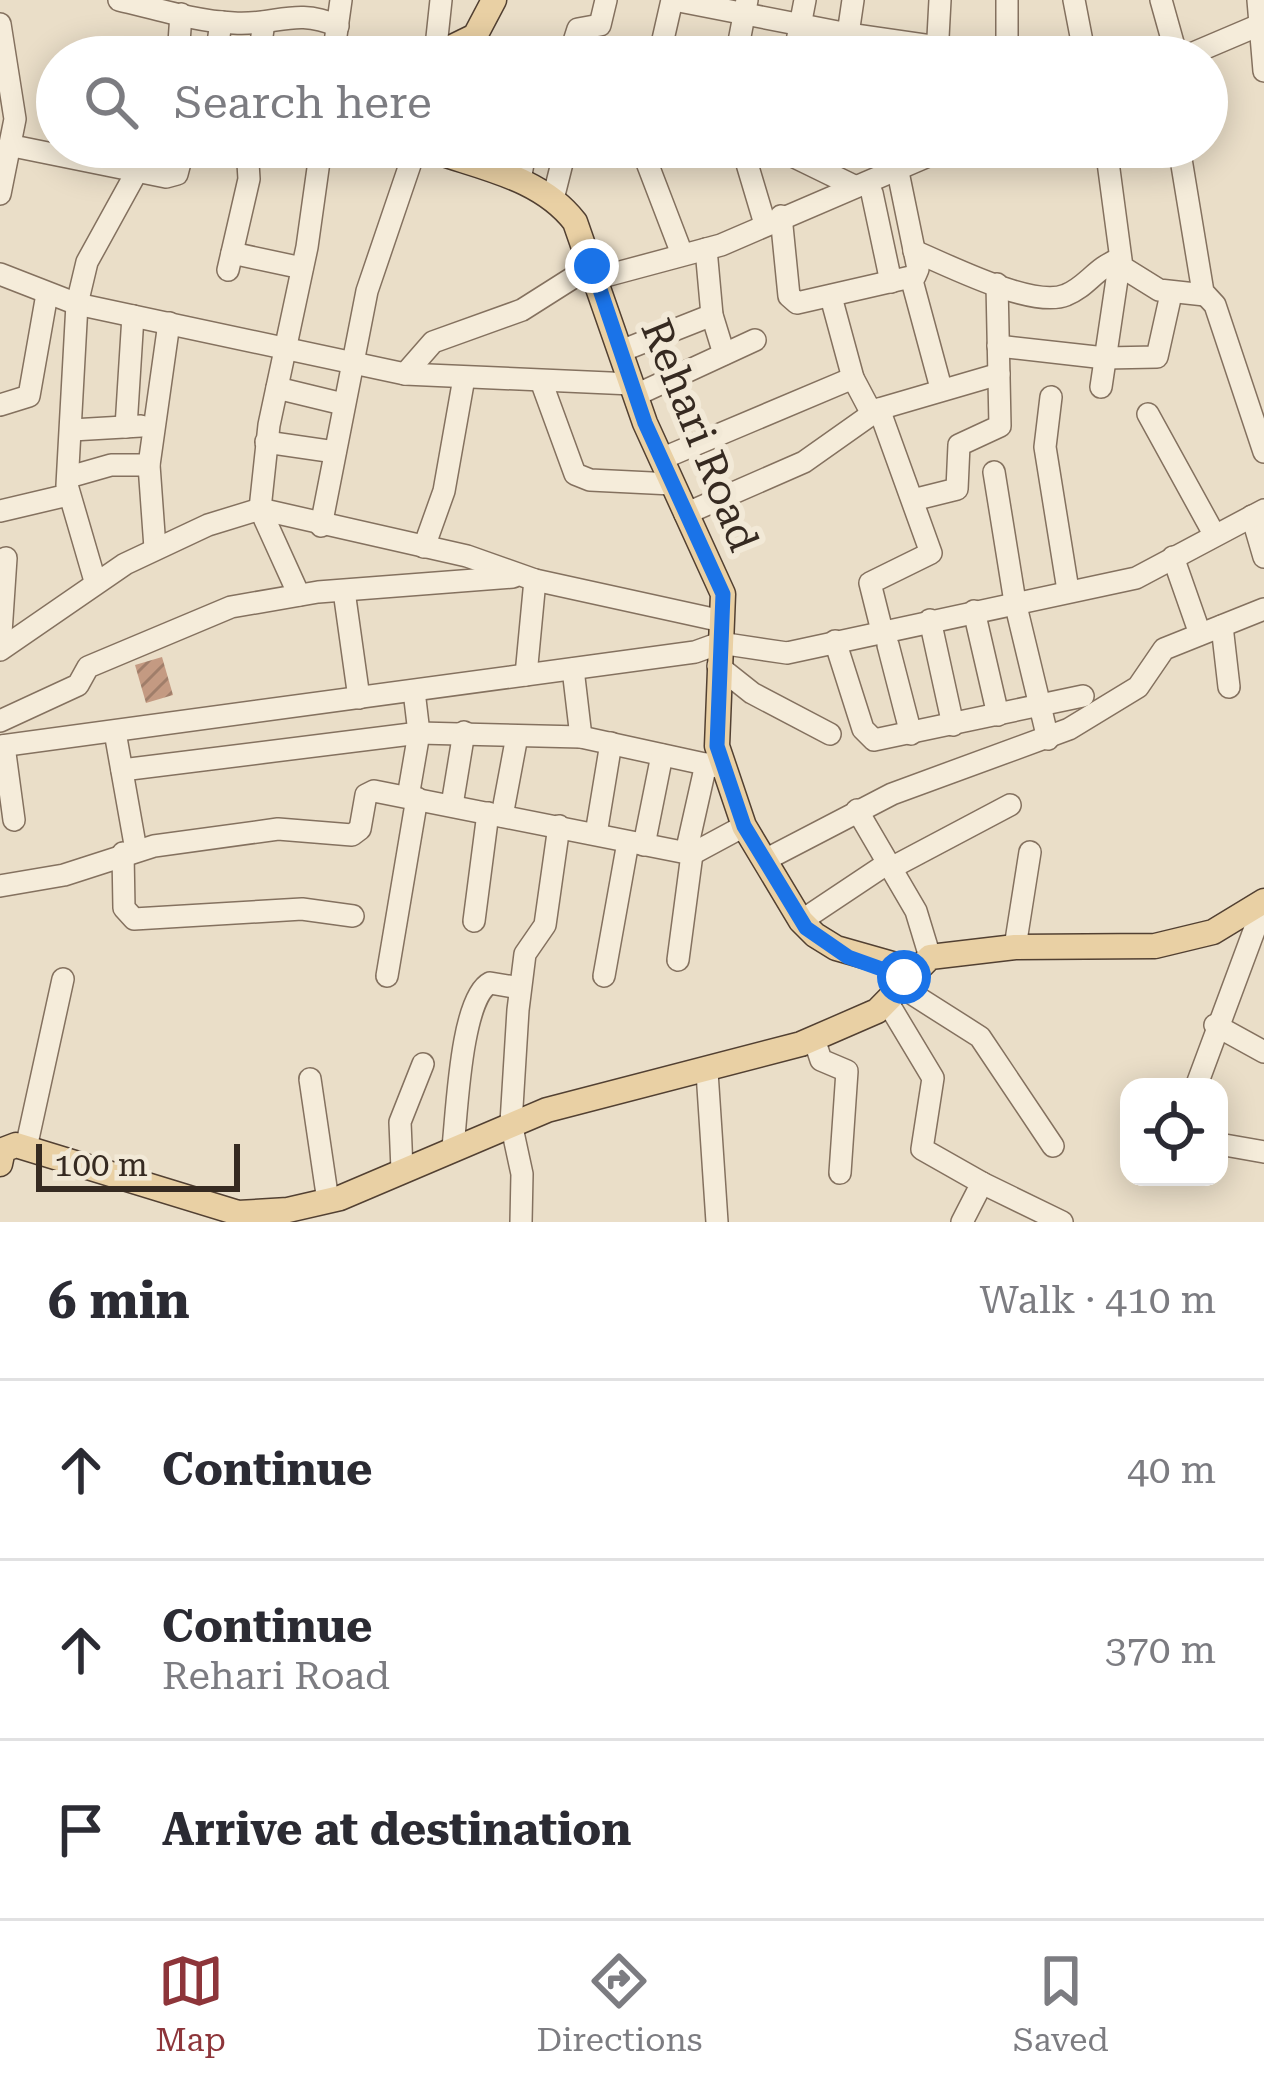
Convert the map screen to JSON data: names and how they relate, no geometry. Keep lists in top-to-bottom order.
{
  "streets": {
    "main road": ["Rehari Road"]
  },
  "scale_bar": "100 m",
  "page": {
    "search": "Search here",
    "scale": "100 m",
    "heading": ["6 min", "Walk · 410 m"],
    "list": [
      ["Continue", "40 m"],
      ["Continue", "Rehari Road", "370 m"],
      "Arrive at destination"
    ],
    "nav": ["Map", "Directions", "Saved"]
  }
}
